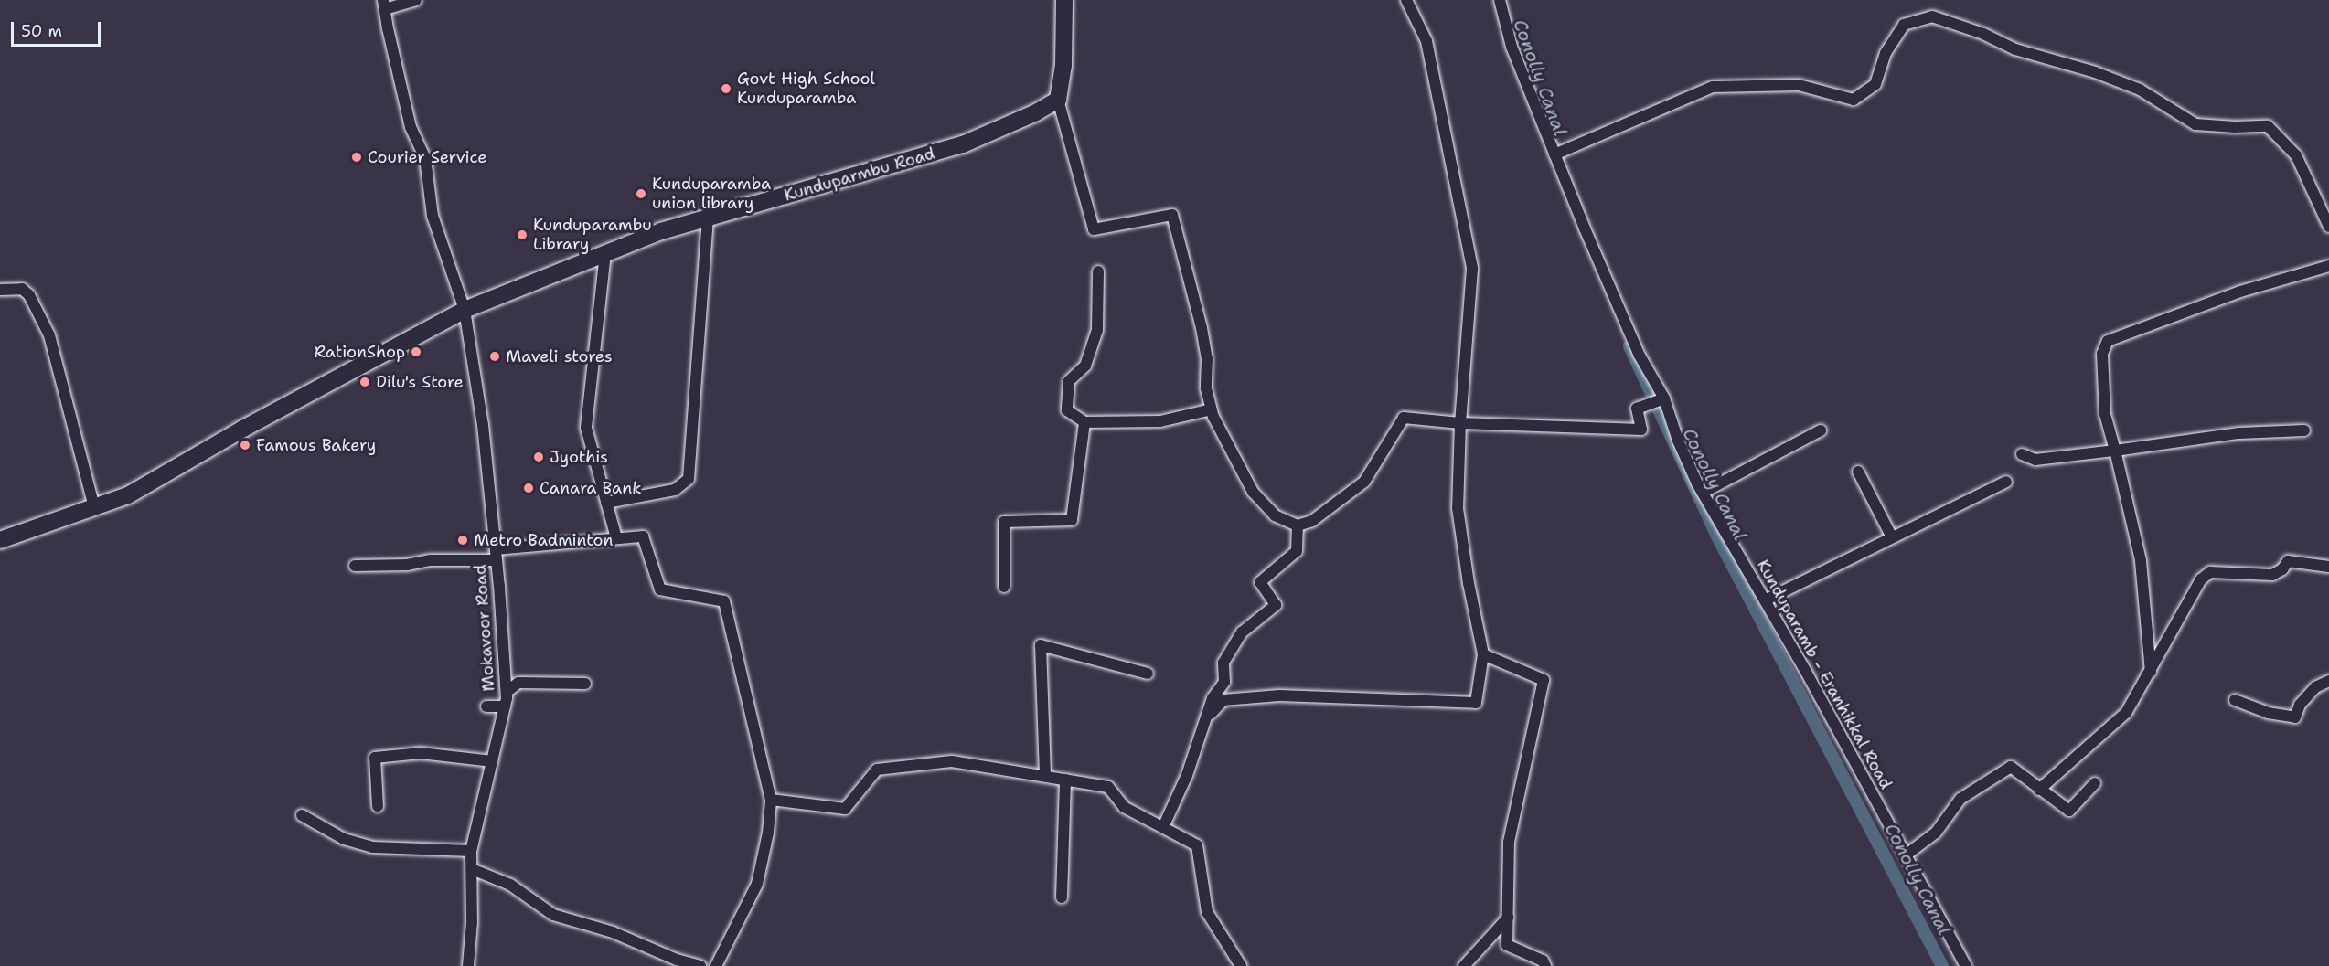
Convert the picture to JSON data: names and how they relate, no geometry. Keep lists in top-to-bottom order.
{
  "streets": {
    "main road": ["Kunduparmbu Road"],
    "street": ["Mokavoor Road", "Kunduparamb - Eranhikkal Road"]
  },
  "crossings": [
    ["Kunduparmbu Road", "Mokavoor Road"]
  ],
  "water": ["Conolly Canal"],
  "places": [
    "Govt High School Kunduparamba",
    "Courier Service",
    "Kunduparamba union library",
    "Kunduparambu Library",
    "RationShop",
    "Maveli stores",
    "Dilu's Store",
    "Famous Bakery",
    "Jyothis",
    "Canara Bank",
    "Metro Badminton"
  ],
  "scale_bar": "50 m"
}
